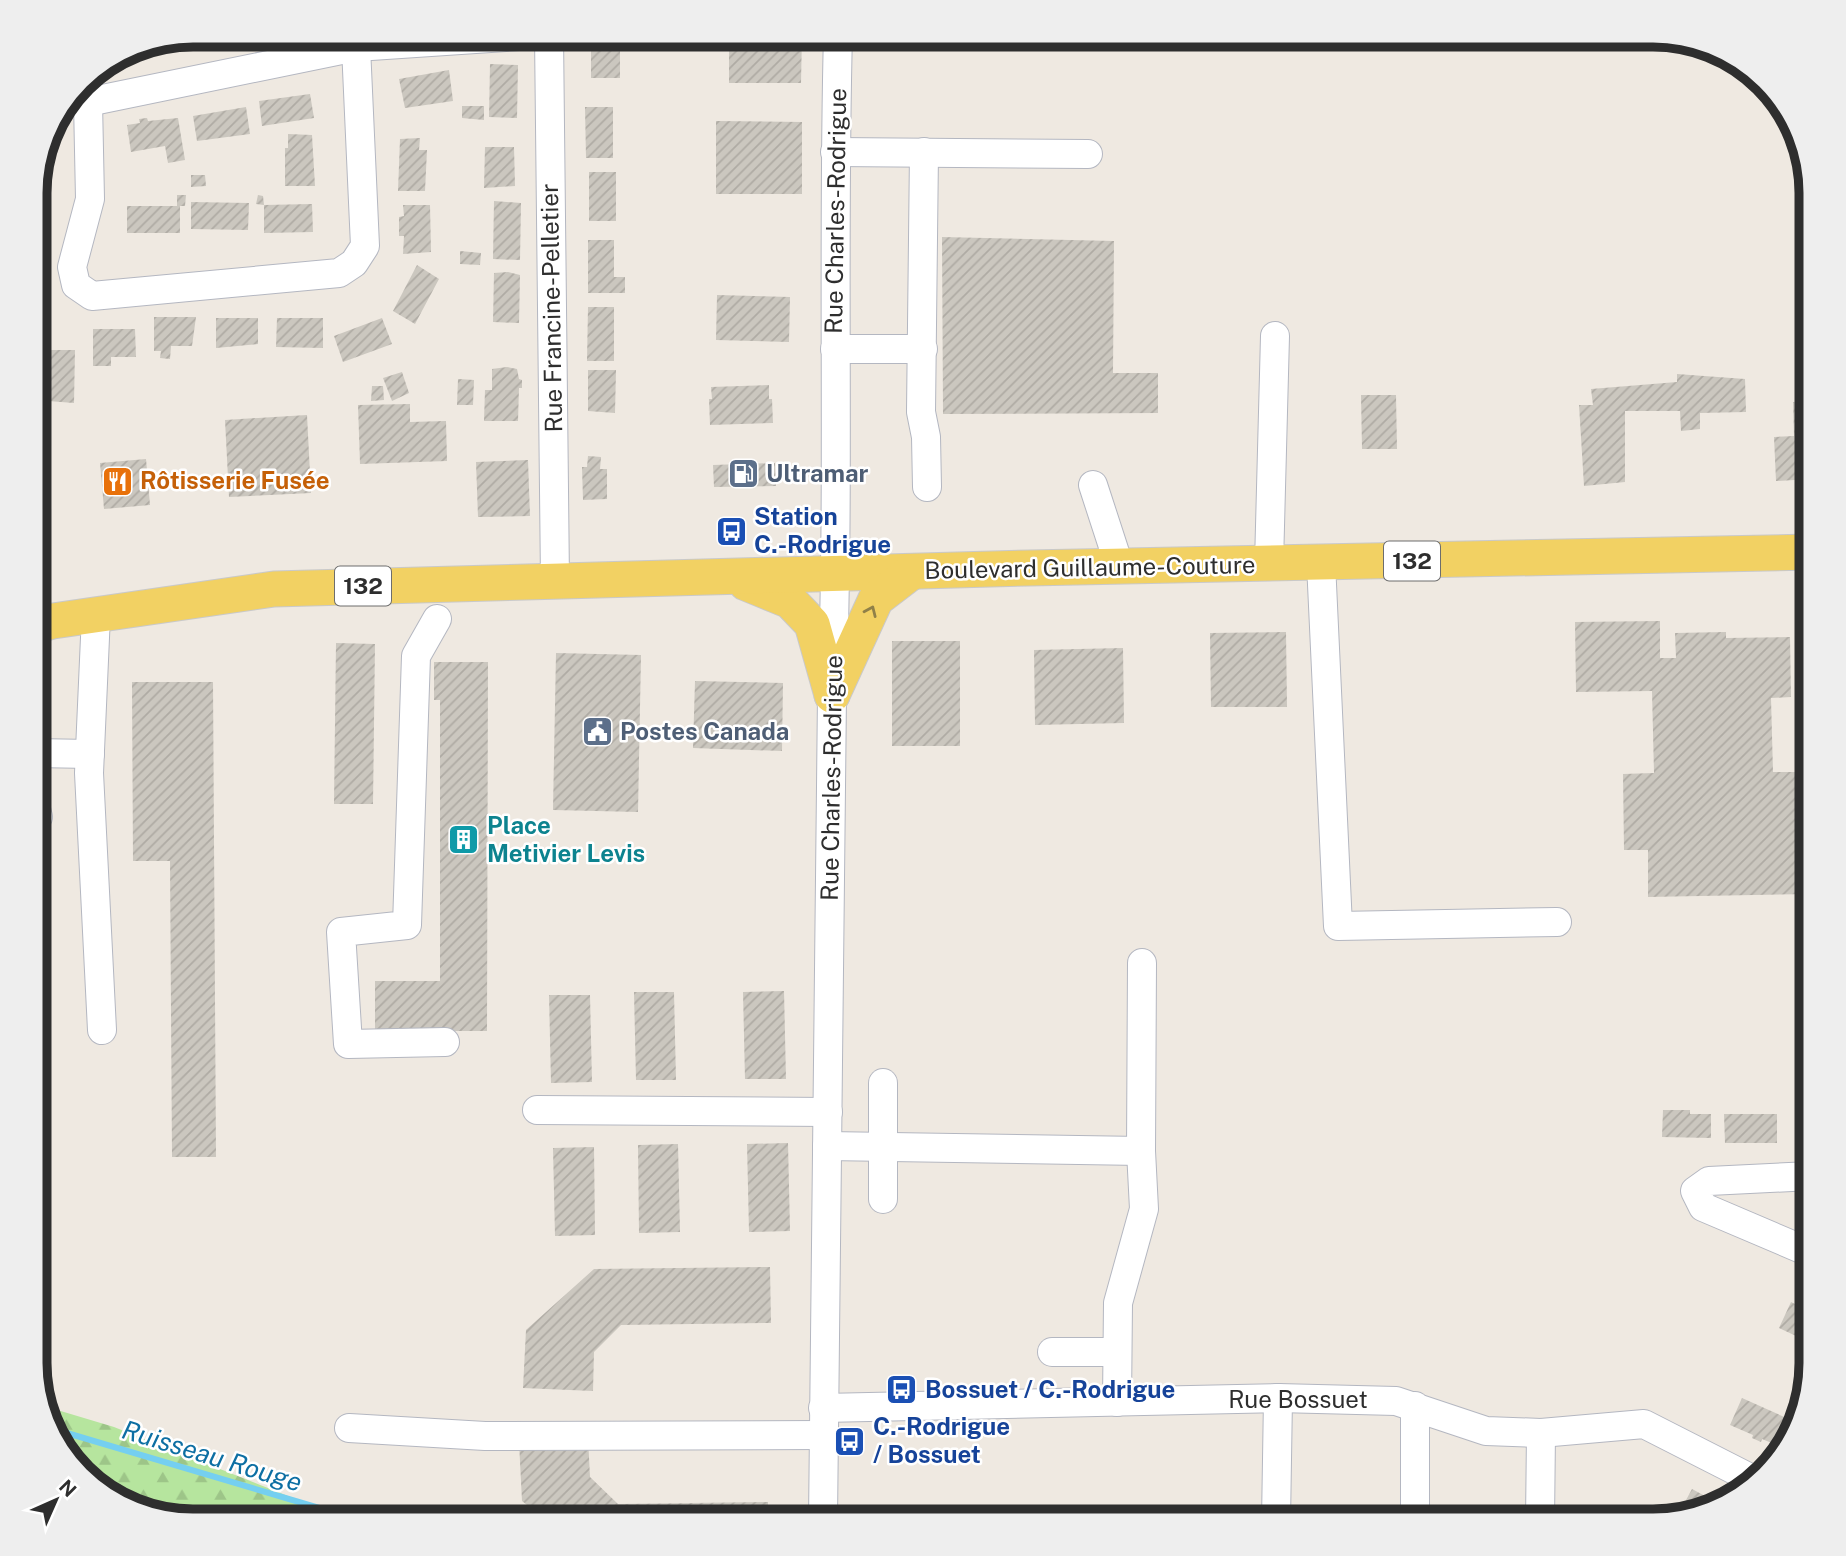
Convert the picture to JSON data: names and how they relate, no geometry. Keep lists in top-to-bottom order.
{
  "streets": {
    "main road": ["132", "Boulevard Guillaume-Couture"],
    "street": ["Rue Charles-Rodrigue", "Rue Francine-Pelletier", "Rue Bossuet"]
  },
  "crossings": [
    ["Rue Charles-Rodrigue", "Boulevard Guillaume-Couture"],
    ["Rue Charles-Rodrigue", "Rue Bossuet"],
    ["Rue Francine-Pelletier", "Boulevard Guillaume-Couture"]
  ],
  "water": ["Ruisseau Rouge"],
  "places": {
    "fuel station": ["Ultramar"],
    "restaurant": ["Rôtisserie Fusée"],
    "bus stop": ["Station C.-Rodrigue", "Bossuet / C.-Rodrigue", "C.-Rodrigue / Bossuet"],
    "public building": ["Postes Canada"],
    "building": ["Place Metivier Levis"]
  },
  "north": "top right"
}
